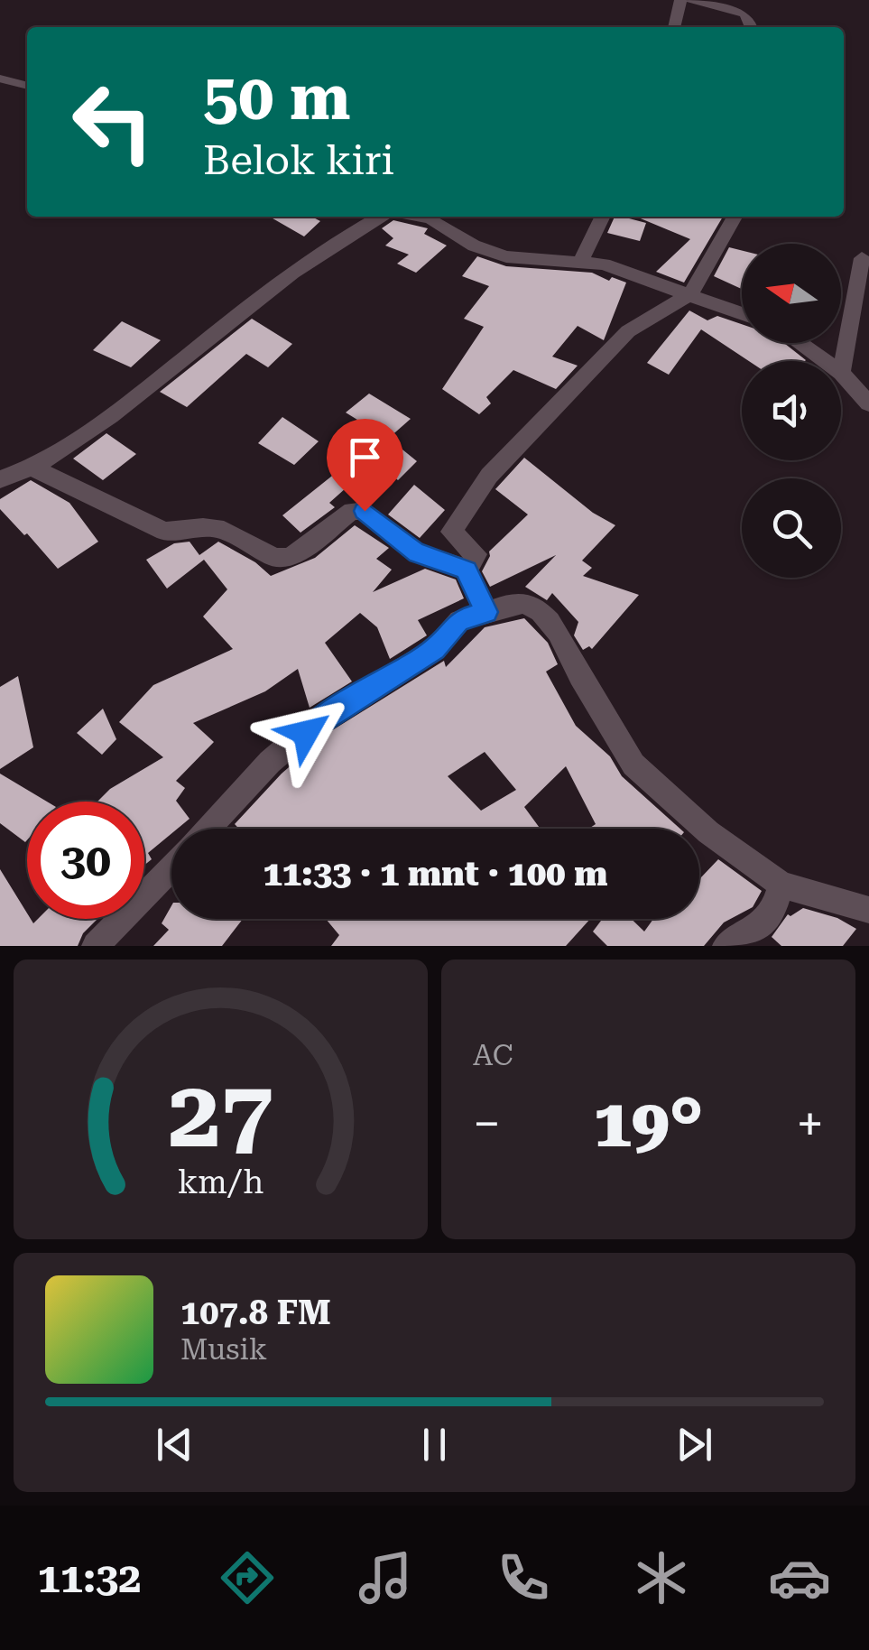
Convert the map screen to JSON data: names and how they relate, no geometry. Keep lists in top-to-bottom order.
{
  "north": "left",
  "page": {
    "turn": ["50 m", "Belok kiri"],
    "limit": "30",
    "trip": "11:33 · 1 mnt · 100 m",
    "tile": "AC",
    "heat": ["−", "19°", "+"],
    "song": ["107.8 FM", "Musik"],
    "tabs": "11:32",
    "gauge": ["27", "km/h"]
  }
}
